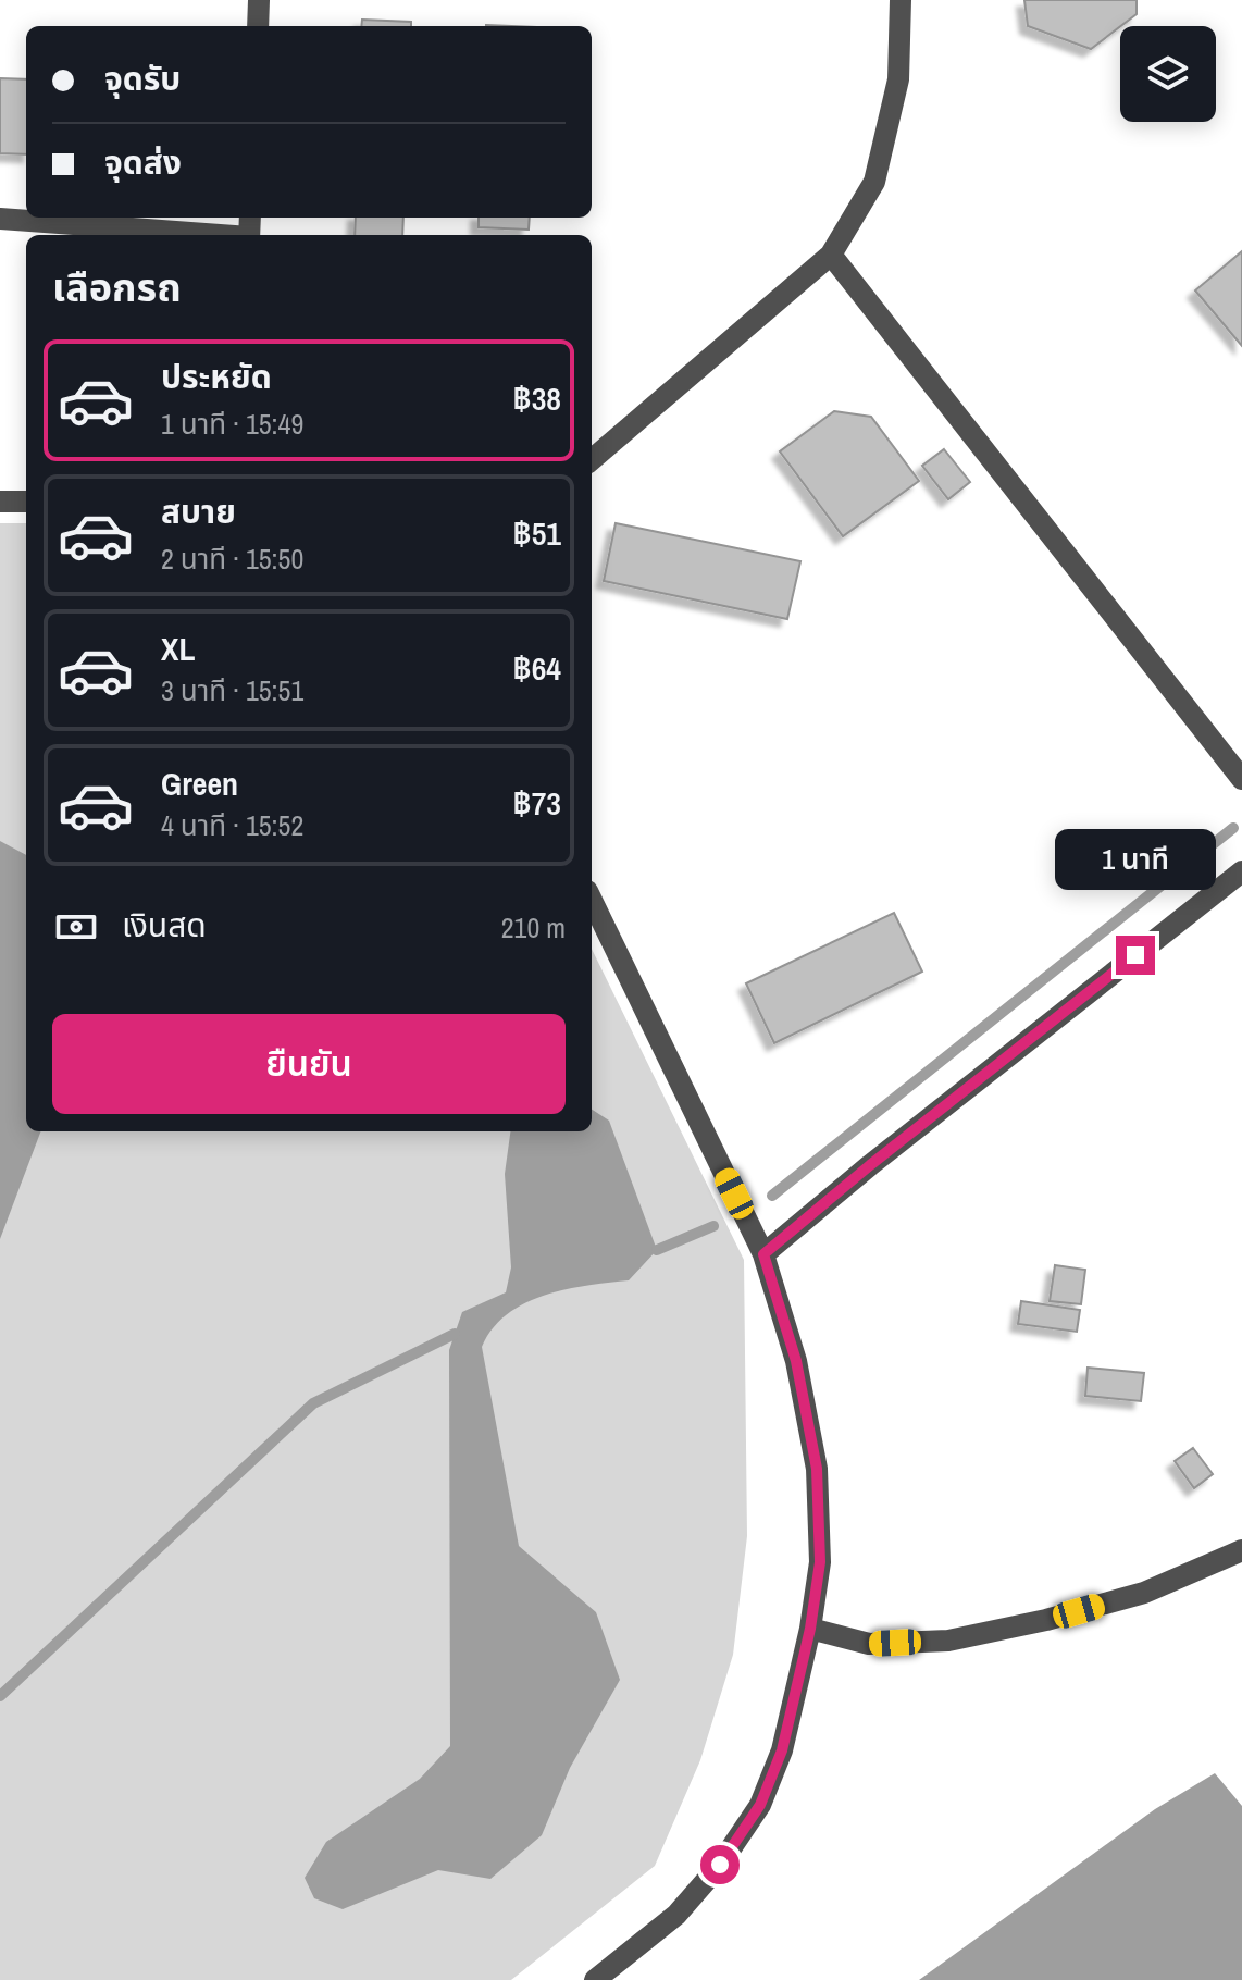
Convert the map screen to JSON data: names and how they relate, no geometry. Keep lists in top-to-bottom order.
{
  "page": {
    "banner": ["จุดรับ", "จุดส่ง"],
    "heading": "เลือกรถ",
    "list": [
      {
        "name": "ประหยัด",
        "note": "1 นาที · 15:49",
        "value": "฿38"
      },
      {
        "name": "สบาย",
        "note": "2 นาที · 15:50",
        "value": "฿51"
      },
      {
        "name": "XL",
        "note": "3 นาที · 15:51",
        "value": "฿64"
      },
      {
        "name": "Green",
        "note": "4 นาที · 15:52",
        "value": "฿73"
      }
    ],
    "bubble": "1 นาที",
    "pay": ["เงินสด", "210 m"],
    "buttons": "ยืนยัน"
  }
}
